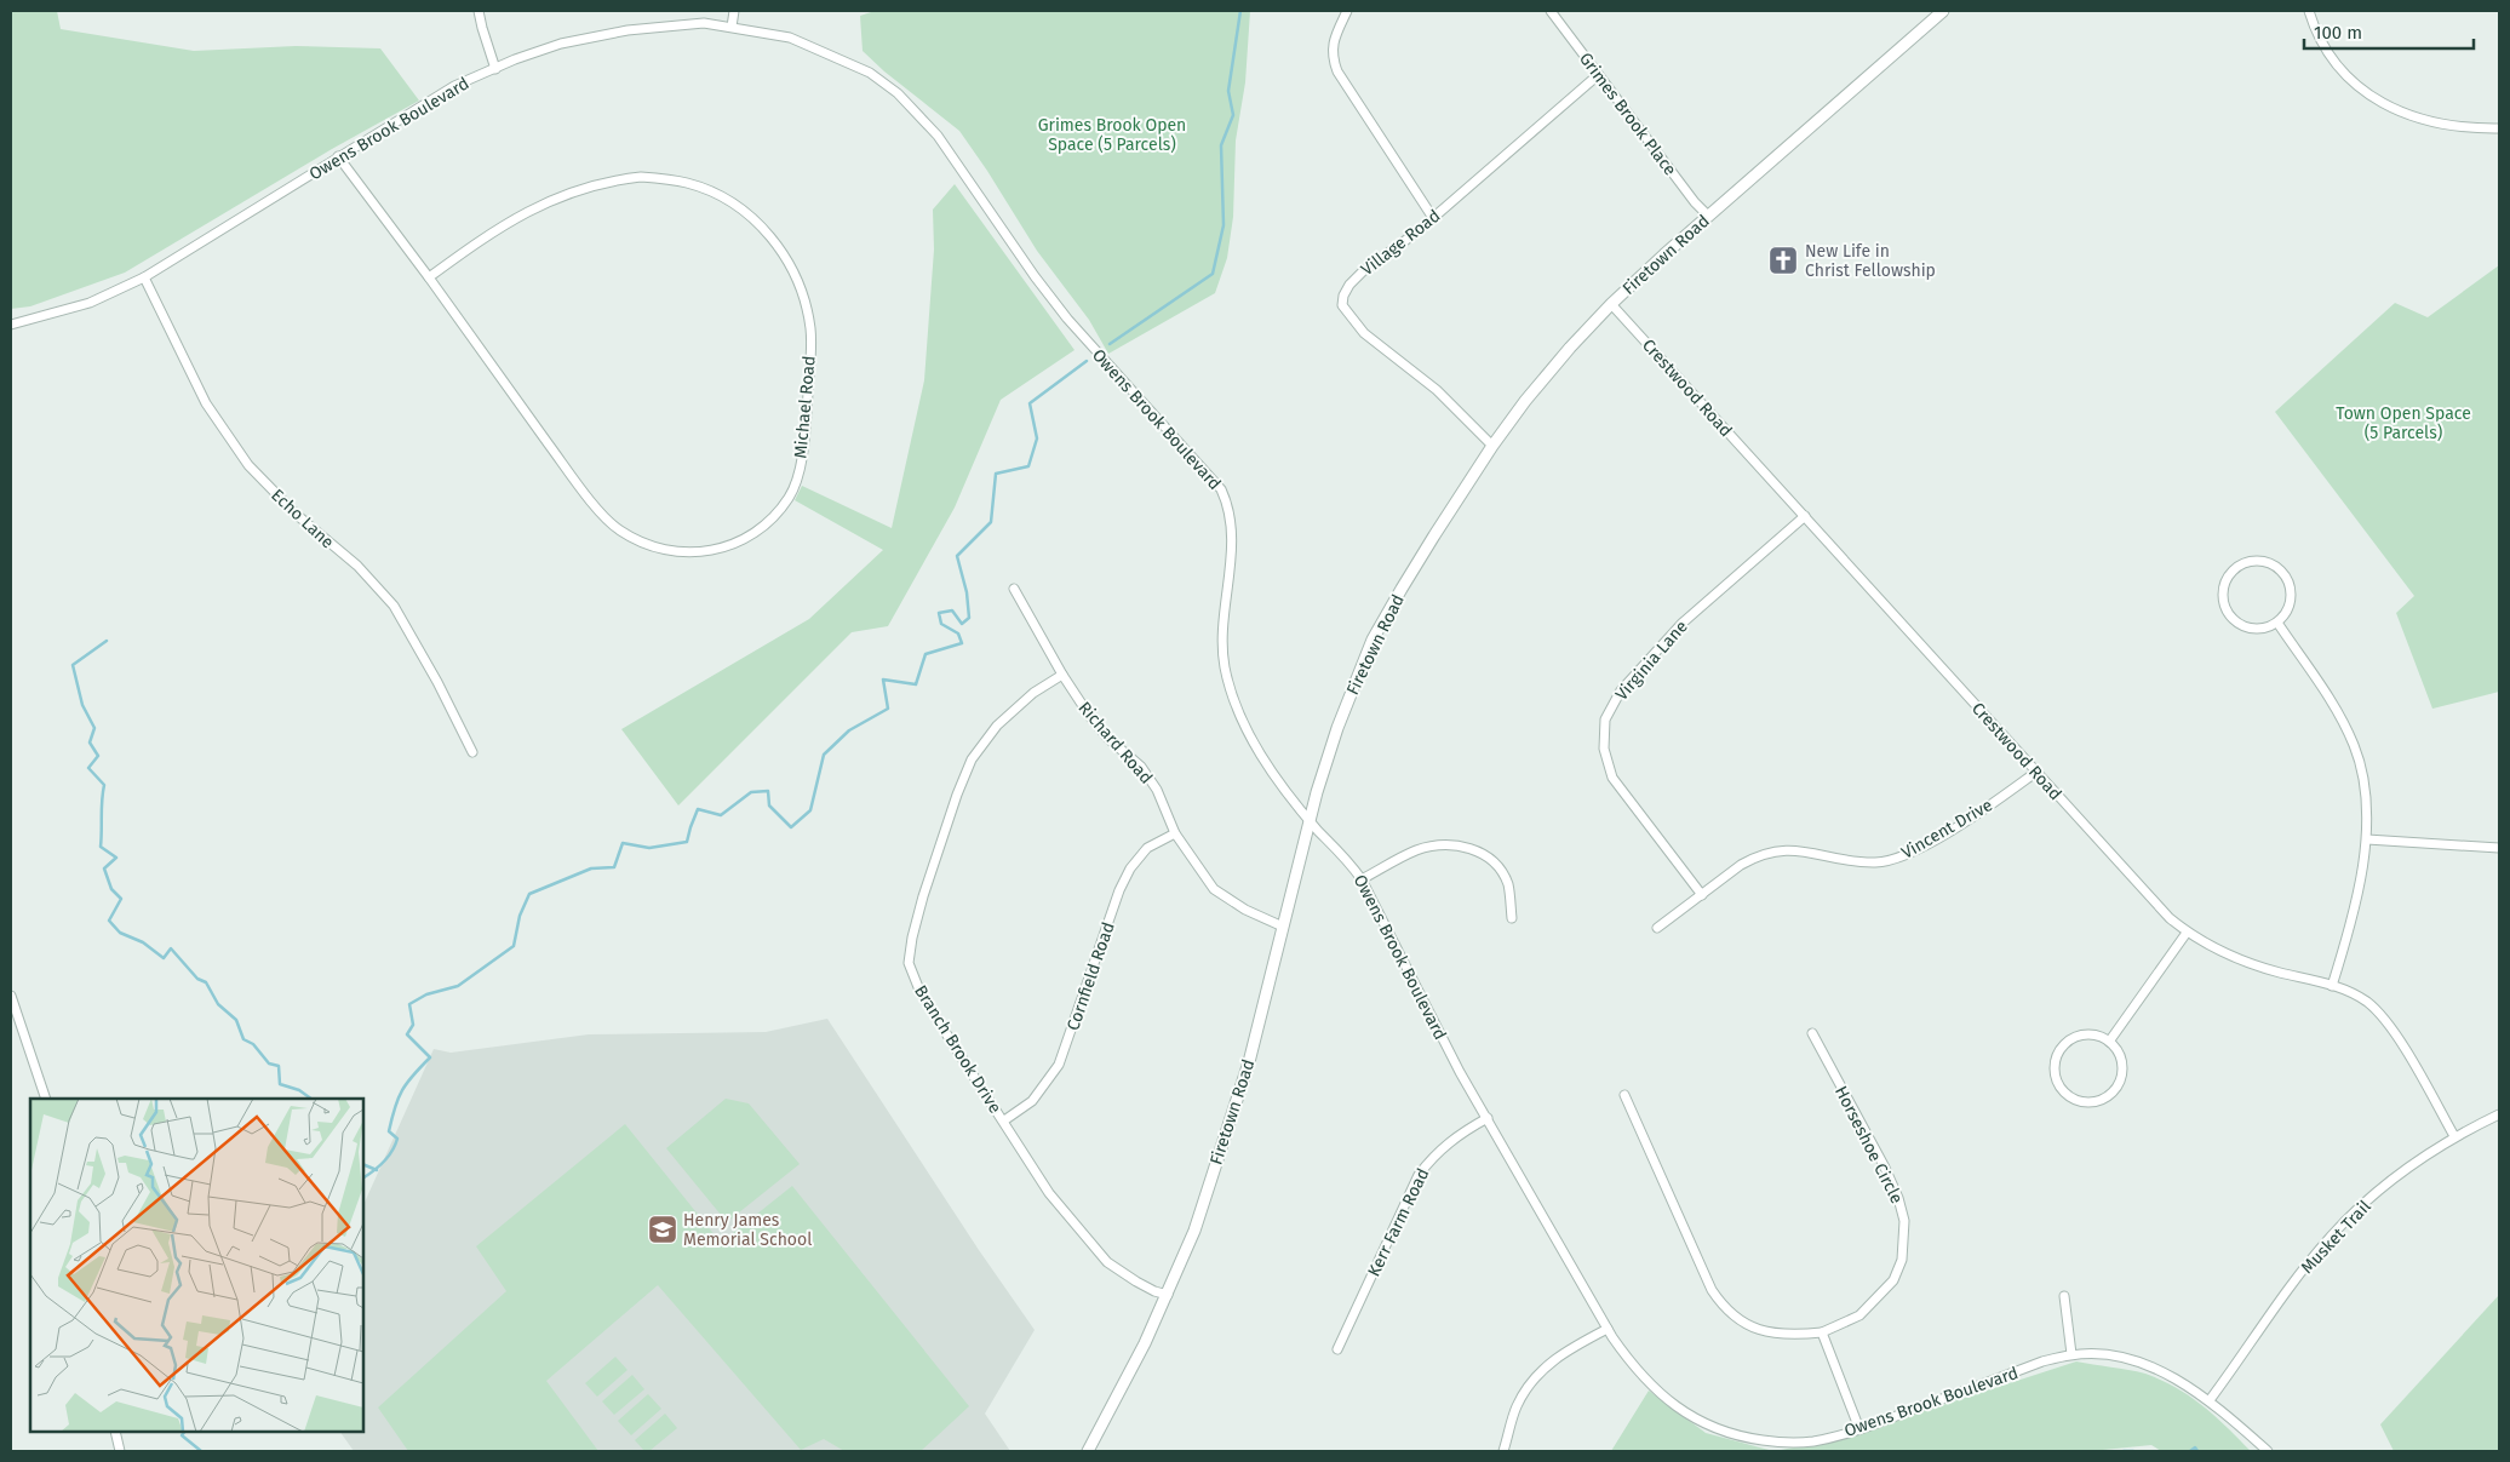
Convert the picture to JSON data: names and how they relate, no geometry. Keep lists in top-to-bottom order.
{
  "streets": {
    "street": [
      "Grimes Brook Place",
      "Owens Brook Boulevard",
      "Village Road",
      "Firetown Road",
      "Crestwood Road",
      "Michael Road",
      "Echo Lane",
      "Virginia Lane",
      "Richard Road",
      "Vincent Drive",
      "Cornfield Road",
      "Branch Brook Drive",
      "Horseshoe Circle",
      "Kerr Farm Road",
      "Musket Trail"
    ]
  },
  "crossings": [
    ["Grimes Brook Place", "Village Road"],
    ["Grimes Brook Place", "Firetown Road"],
    ["Owens Brook Boulevard", "Firetown Road"],
    ["Owens Brook Boulevard", "Michael Road"],
    ["Owens Brook Boulevard", "Echo Lane"],
    ["Owens Brook Boulevard", "Kerr Farm Road"],
    ["Owens Brook Boulevard", "Musket Trail"],
    ["Village Road", "Firetown Road"],
    ["Firetown Road", "Crestwood Road"],
    ["Firetown Road", "Richard Road"],
    ["Firetown Road", "Branch Brook Drive"],
    ["Crestwood Road", "Virginia Lane"],
    ["Crestwood Road", "Vincent Drive"],
    ["Crestwood Road", "Musket Trail"],
    ["Virginia Lane", "Vincent Drive"],
    ["Richard Road", "Cornfield Road"],
    ["Richard Road", "Branch Brook Drive"],
    ["Cornfield Road", "Branch Brook Drive"]
  ],
  "parks": ["Grimes Brook Open Space (5 Parcels)", "Town Open Space (5 Parcels)"],
  "places": {
    "church": ["New Life in Christ Fellowship"],
    "school or university": ["Henry James Memorial School"]
  },
  "scale_bar": "100 m"
}
